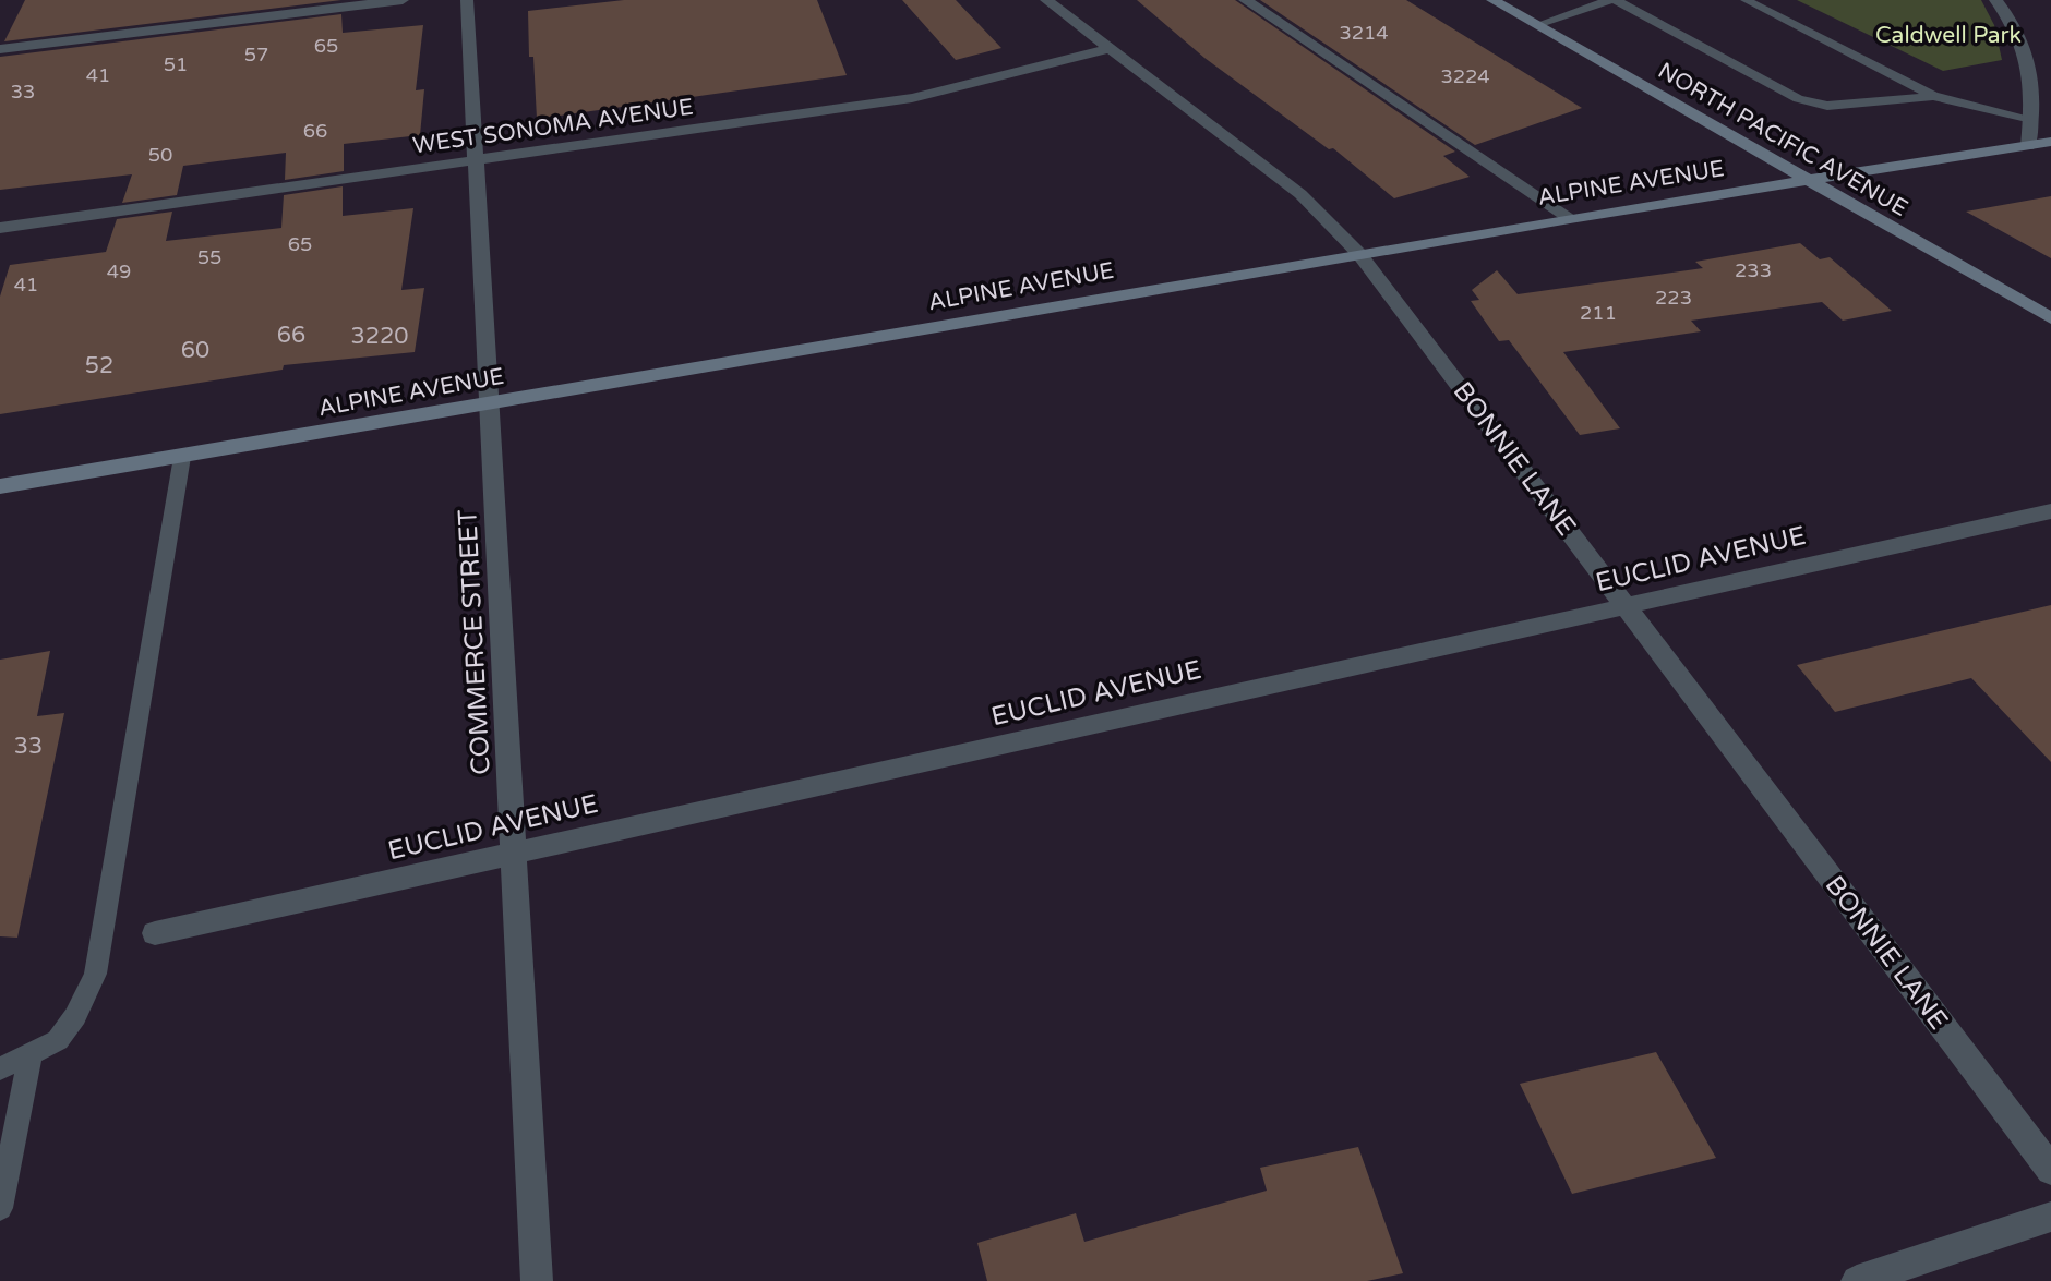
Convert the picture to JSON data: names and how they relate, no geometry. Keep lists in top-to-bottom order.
{
  "streets": {
    "street": [
      "WEST SONOMA AVENUE",
      "NORTH PACIFIC AVENUE",
      "ALPINE AVENUE",
      "BONNIE LANE",
      "EUCLID AVENUE",
      "COMMERCE STREET"
    ]
  },
  "crossings": [
    ["WEST SONOMA AVENUE", "BONNIE LANE"],
    ["WEST SONOMA AVENUE", "COMMERCE STREET"],
    ["NORTH PACIFIC AVENUE", "ALPINE AVENUE"],
    ["ALPINE AVENUE", "BONNIE LANE"],
    ["ALPINE AVENUE", "COMMERCE STREET"],
    ["BONNIE LANE", "EUCLID AVENUE"],
    ["EUCLID AVENUE", "COMMERCE STREET"]
  ],
  "parks": ["Caldwell Park"],
  "house_numbers": [
    "3214",
    "65",
    "57",
    "51",
    "41",
    "3224",
    "33",
    "66",
    "50",
    "65",
    "55",
    "233",
    "49",
    "41",
    "223",
    "211",
    "66",
    "3220",
    "60",
    "52",
    "33"
  ]
}
